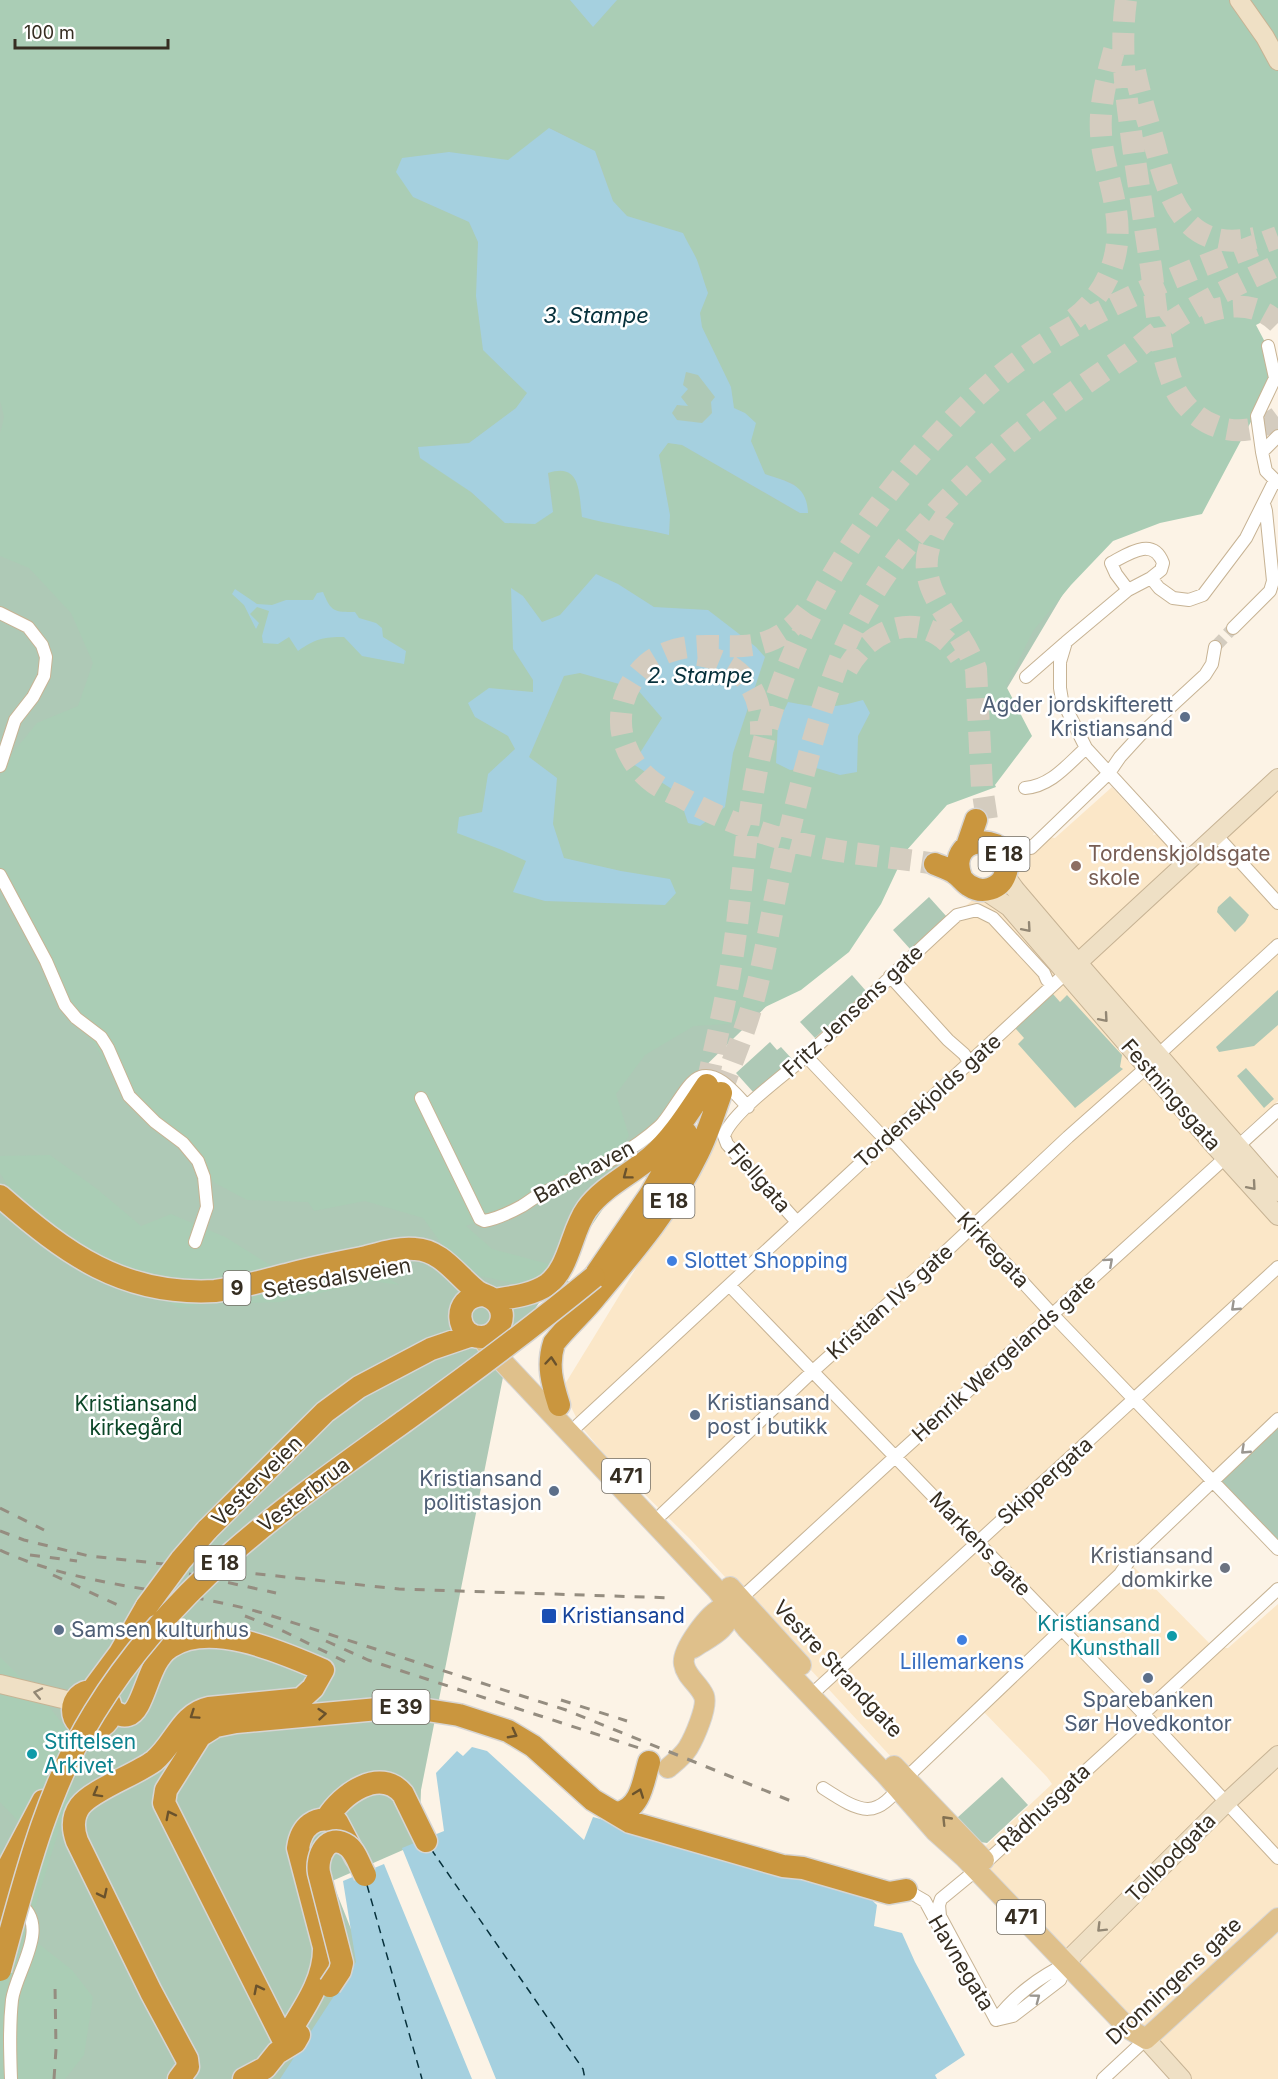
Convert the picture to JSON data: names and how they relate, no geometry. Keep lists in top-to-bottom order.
{
  "streets": {
    "highway": [
      "E 18",
      "Setesdalsveien",
      "9",
      "Vesterveien",
      "Vesterbrua",
      "E 39"
    ],
    "main road": [
      "Festningsgata",
      "Tordenskjolds gate",
      "471",
      "Vestre Strandgate",
      "Tollbodgata",
      "Dronningens gate"
    ],
    "street": [
      "Fritz Jensens gate",
      "Banehaven",
      "Fjellgata",
      "Kirkegata",
      "Kristian IVs gate",
      "Henrik Wergelands gate",
      "Skippergata",
      "Markens gate",
      "Rådhusgata",
      "Havnegata"
    ]
  },
  "crossings": [
    ["E 18", "Setesdalsveien"],
    ["E 18", "Vesterveien"],
    ["E 18", "Vesterbrua"],
    ["E 18", "Vestre Strandgate"],
    ["Fritz Jensens gate", "Banehaven"],
    ["Fritz Jensens gate", "Fjellgata"],
    ["Fritz Jensens gate", "Kirkegata"],
    ["Festningsgata", "Tordenskjolds gate"],
    ["Festningsgata", "Kristian IVs gate"],
    ["Festningsgata", "Henrik Wergelands gate"],
    ["Tordenskjolds gate", "Fjellgata"],
    ["Tordenskjolds gate", "Kirkegata"],
    ["Tordenskjolds gate", "Markens gate"],
    ["Tordenskjolds gate", "Vestre Strandgate"],
    ["Banehaven", "Fjellgata"],
    ["Kirkegata", "Kristian IVs gate"],
    ["Kirkegata", "Henrik Wergelands gate"],
    ["Kirkegata", "Skippergata"],
    ["Setesdalsveien", "Vesterveien"],
    ["Setesdalsveien", "Vestre Strandgate"],
    ["Kristian IVs gate", "Markens gate"],
    ["Kristian IVs gate", "Vestre Strandgate"],
    ["Henrik Wergelands gate", "Markens gate"],
    ["Henrik Wergelands gate", "Vestre Strandgate"],
    ["Vesterveien", "Vestre Strandgate"],
    ["Skippergata", "Markens gate"],
    ["Skippergata", "Vestre Strandgate"],
    ["Markens gate", "Rådhusgata"],
    ["Markens gate", "Tollbodgata"],
    ["Vestre Strandgate", "Rådhusgata"],
    ["Vestre Strandgate", "Tollbodgata"],
    ["Vestre Strandgate", "Dronningens gate"],
    ["E 39", "Havnegata"],
    ["Rådhusgata", "Havnegata"],
    ["Tollbodgata", "Havnegata"]
  ],
  "one_way": ["Tollbodgata"],
  "water": ["3. Stampe", "2. Stampe"],
  "parks": ["Kristiansand kirkegård"],
  "places": {
    "other": [
      "Agder jordskifterett Kristiansand",
      "Tordenskjoldsgate skole",
      "Slottet Shopping",
      "Kristiansand post i butikk",
      "Kristiansand politistasjon",
      "Kristiansand domkirke",
      "Samsen kulturhus",
      "Kristiansand Kunsthall",
      "Lillemarkens",
      "Sparebanken Sør Hovedkontor",
      "Stiftelsen Arkivet"
    ],
    "transit": ["Kristiansand"]
  },
  "scale_bar": "100 m"
}
